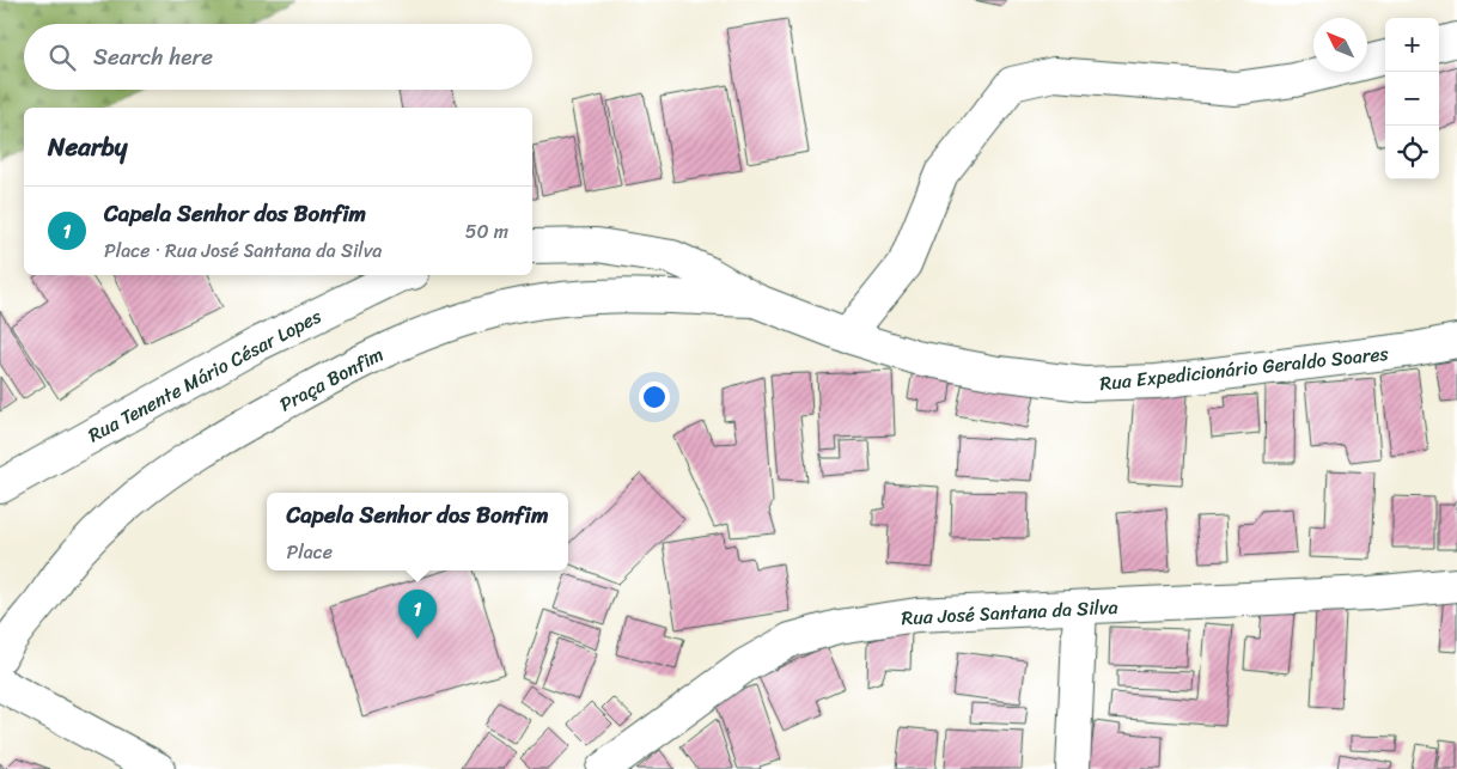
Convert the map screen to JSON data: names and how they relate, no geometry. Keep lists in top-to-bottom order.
{
  "streets": {
    "street": [
      "Rua Expedicionário Geraldo Soares",
      "Rua Tenente Mário César Lopes",
      "Praça Bonfim",
      "Rua José Santana da Silva"
    ]
  },
  "crossings": [
    ["Rua Expedicionário Geraldo Soares", "Praça Bonfim"]
  ],
  "north": "top left",
  "page": {
    "map_buttons": ["+", "−"],
    "search": "Search here",
    "heading": "Nearby",
    "list": [
      {
        "mark": "1",
        "name": "Capela Senhor dos Bonfim",
        "note": "Place · Rua José Santana da Silva",
        "value": "50 m"
      }
    ],
    "popup": ["Capela Senhor dos Bonfim", "Place"],
    "pins": "1"
  }
}
